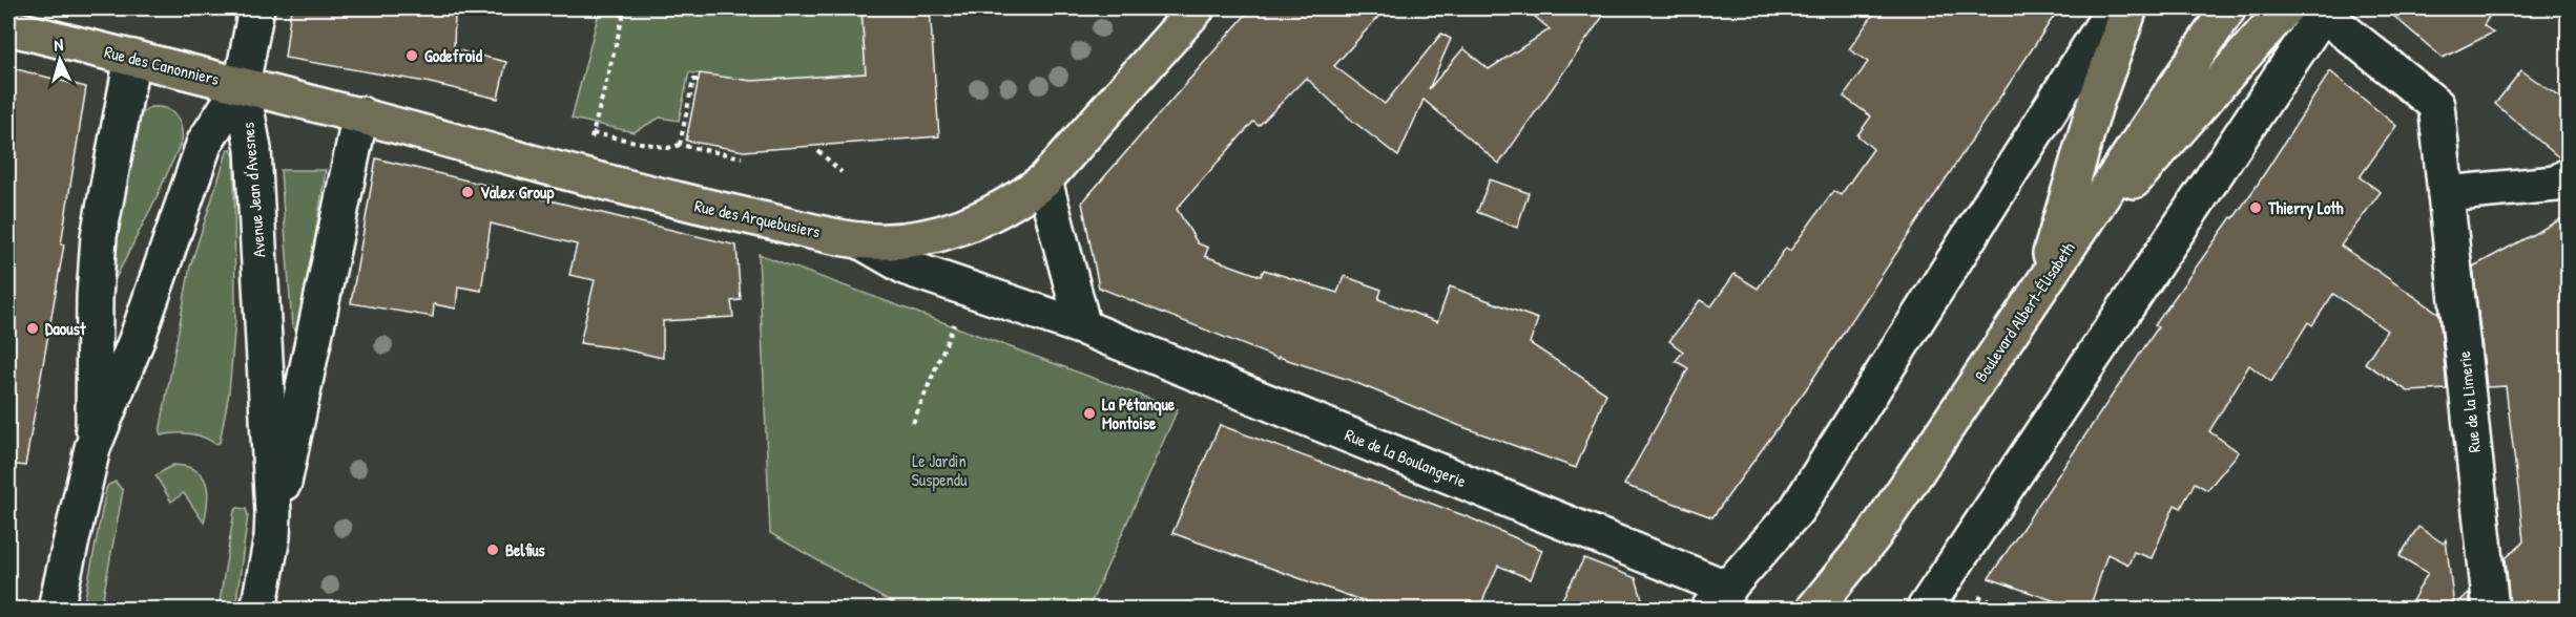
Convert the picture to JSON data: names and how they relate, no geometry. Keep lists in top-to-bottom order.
{
  "streets": {
    "main road": ["Rue des Canonniers", "Rue des Arquebusiers", "Boulevard Albert-Élisabeth"],
    "street": ["Avenue Jean d'Avesnes", "Rue de la Limerie", "Rue de la Boulangerie"]
  },
  "crossings": [
    ["Rue des Canonniers", "Avenue Jean d'Avesnes"],
    ["Rue des Canonniers", "Rue des Arquebusiers"],
    ["Avenue Jean d'Avesnes", "Rue des Arquebusiers"],
    ["Rue des Arquebusiers", "Rue de la Boulangerie"]
  ],
  "parks": ["Le Jardin Suspendu"],
  "places": [
    "Godefroid",
    "Valex Group",
    "Thierry Loth",
    "Daoust",
    "La Pétanque Montoise",
    "Belfius"
  ],
  "north": "top"
}
